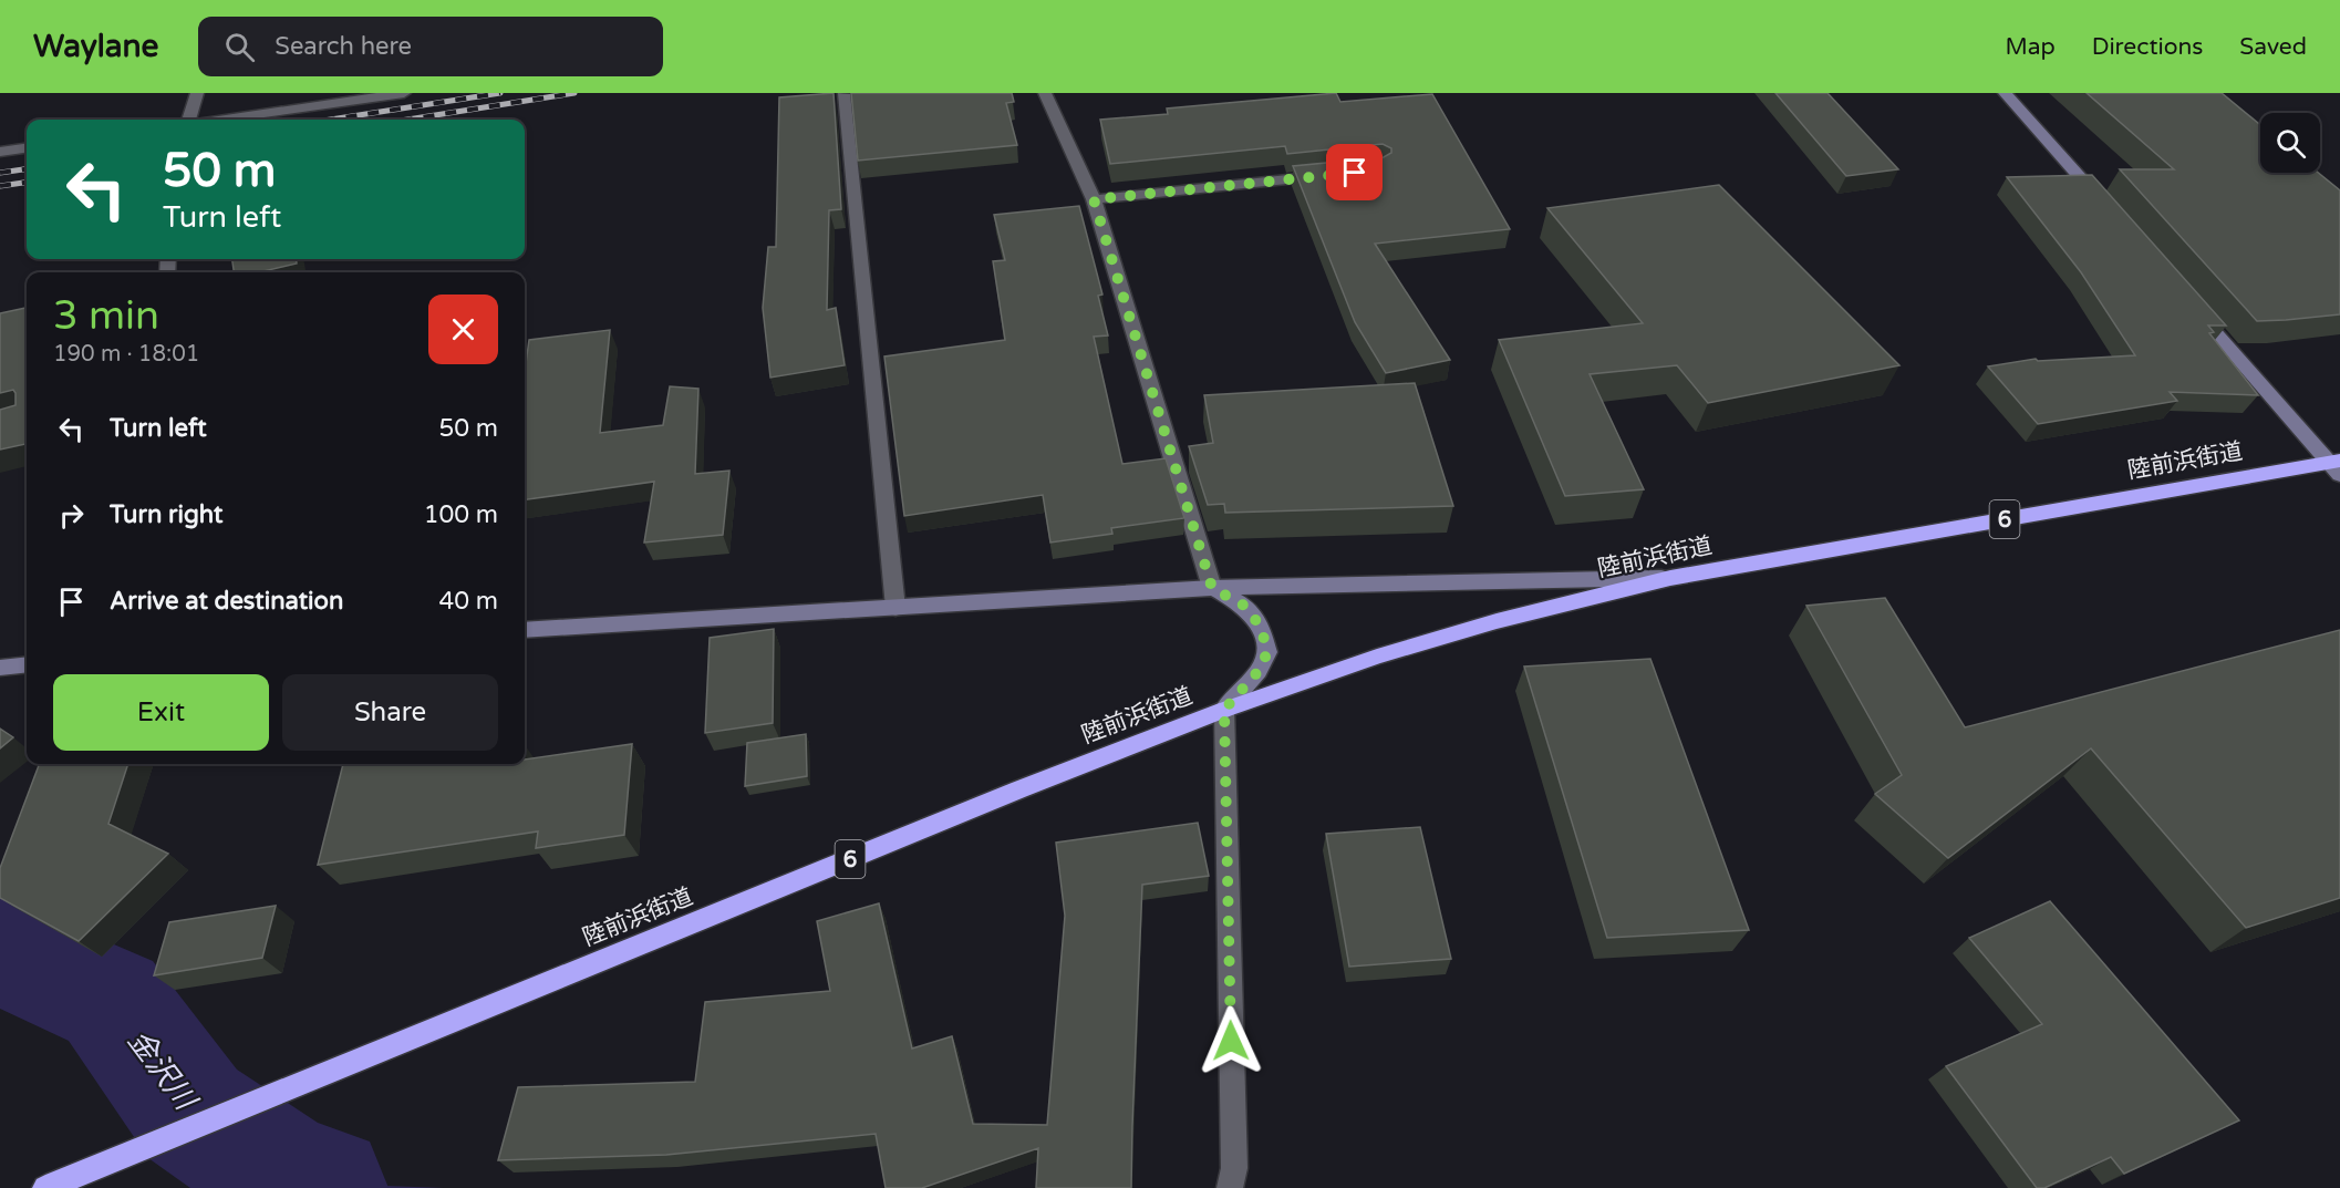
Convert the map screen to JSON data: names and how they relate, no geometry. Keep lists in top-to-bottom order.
{
  "streets": {
    "highway": ["陸前浜街道", "6"]
  },
  "water": ["金沢川"],
  "page": {
    "header": "Waylane",
    "search": "Search here",
    "nav": ["Map", "Directions", "Saved"],
    "turn": ["50 m", "Turn left"],
    "heading": ["3 min", "190 m · 18:01"],
    "list": [
      {
        "name": "Turn left",
        "value": "50 m"
      },
      {
        "name": "Turn right",
        "value": "100 m"
      },
      {
        "name": "Arrive at destination",
        "value": "40 m"
      }
    ],
    "buttons": ["Exit", "Share"]
  }
}
